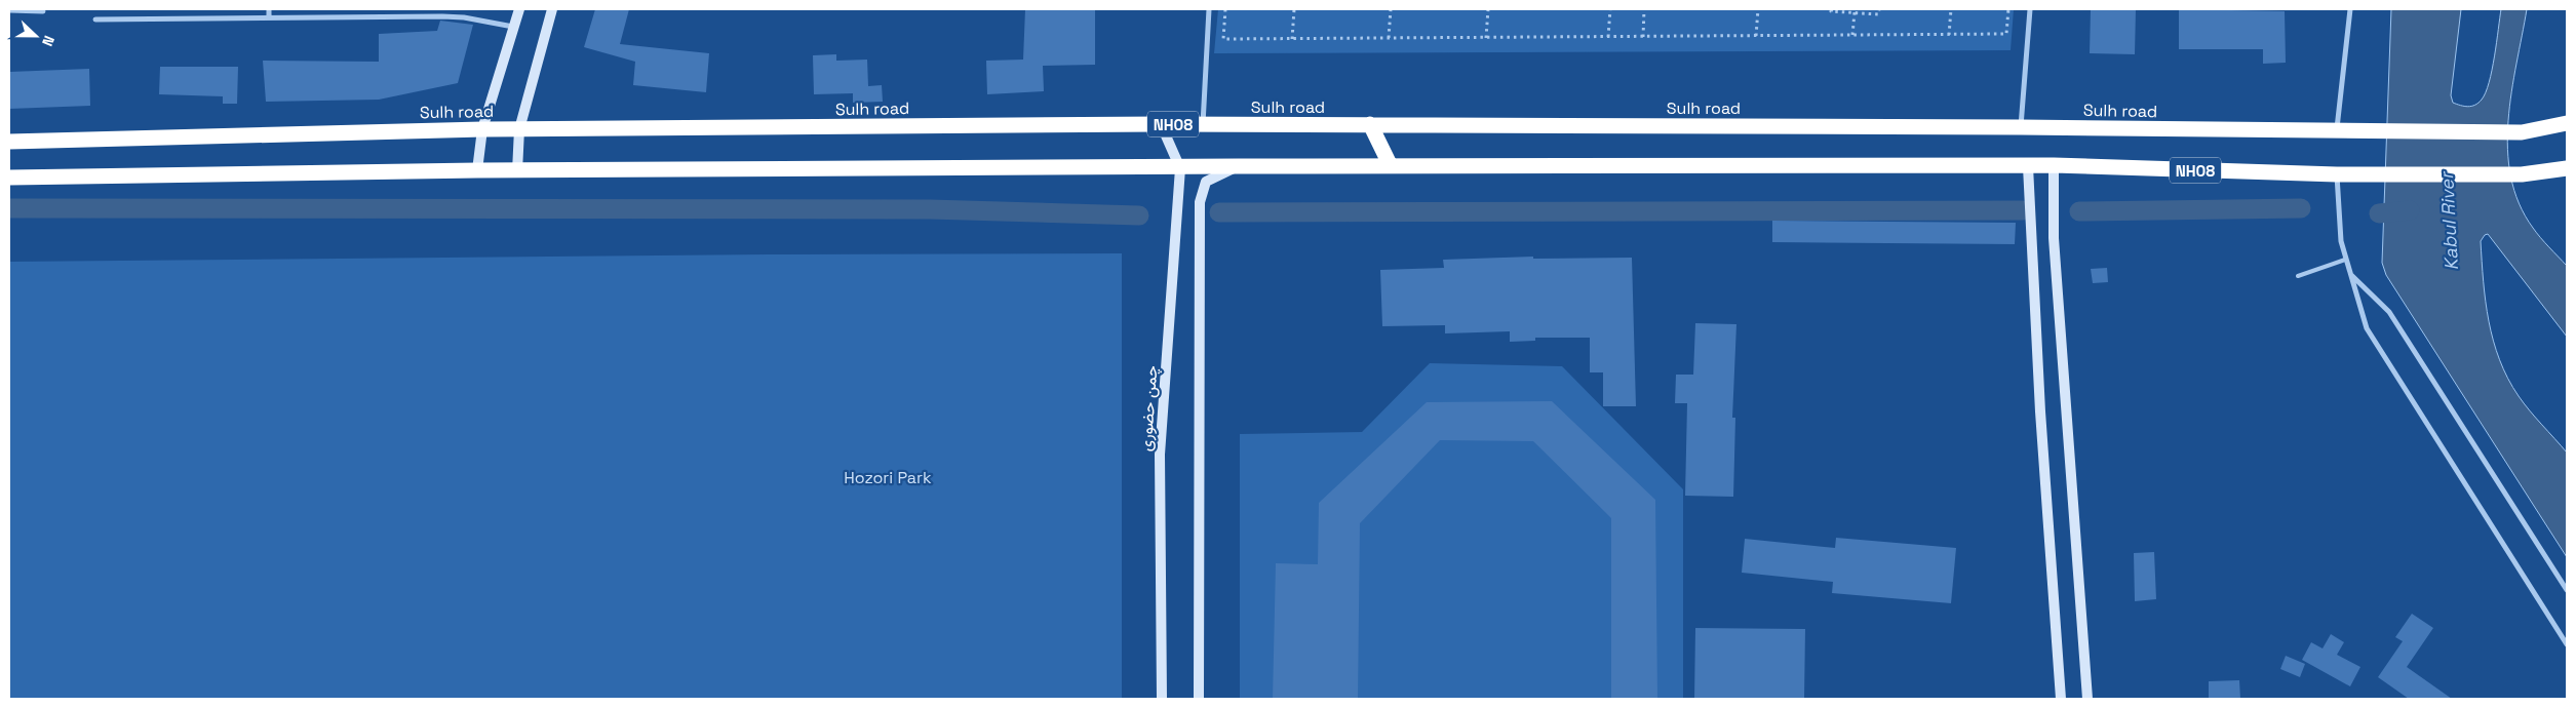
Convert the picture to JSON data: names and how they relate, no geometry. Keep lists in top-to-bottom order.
{
  "streets": {
    "highway": ["Sulh road", "NH08"],
    "main road": ["چمن حضوری"]
  },
  "crossings": [
    ["Sulh road", "چمن حضوری"],
    ["NH08", "چمن حضوری"]
  ],
  "water": ["Kabul River"],
  "parks": ["Hozori Park"],
  "north": "right"
}
